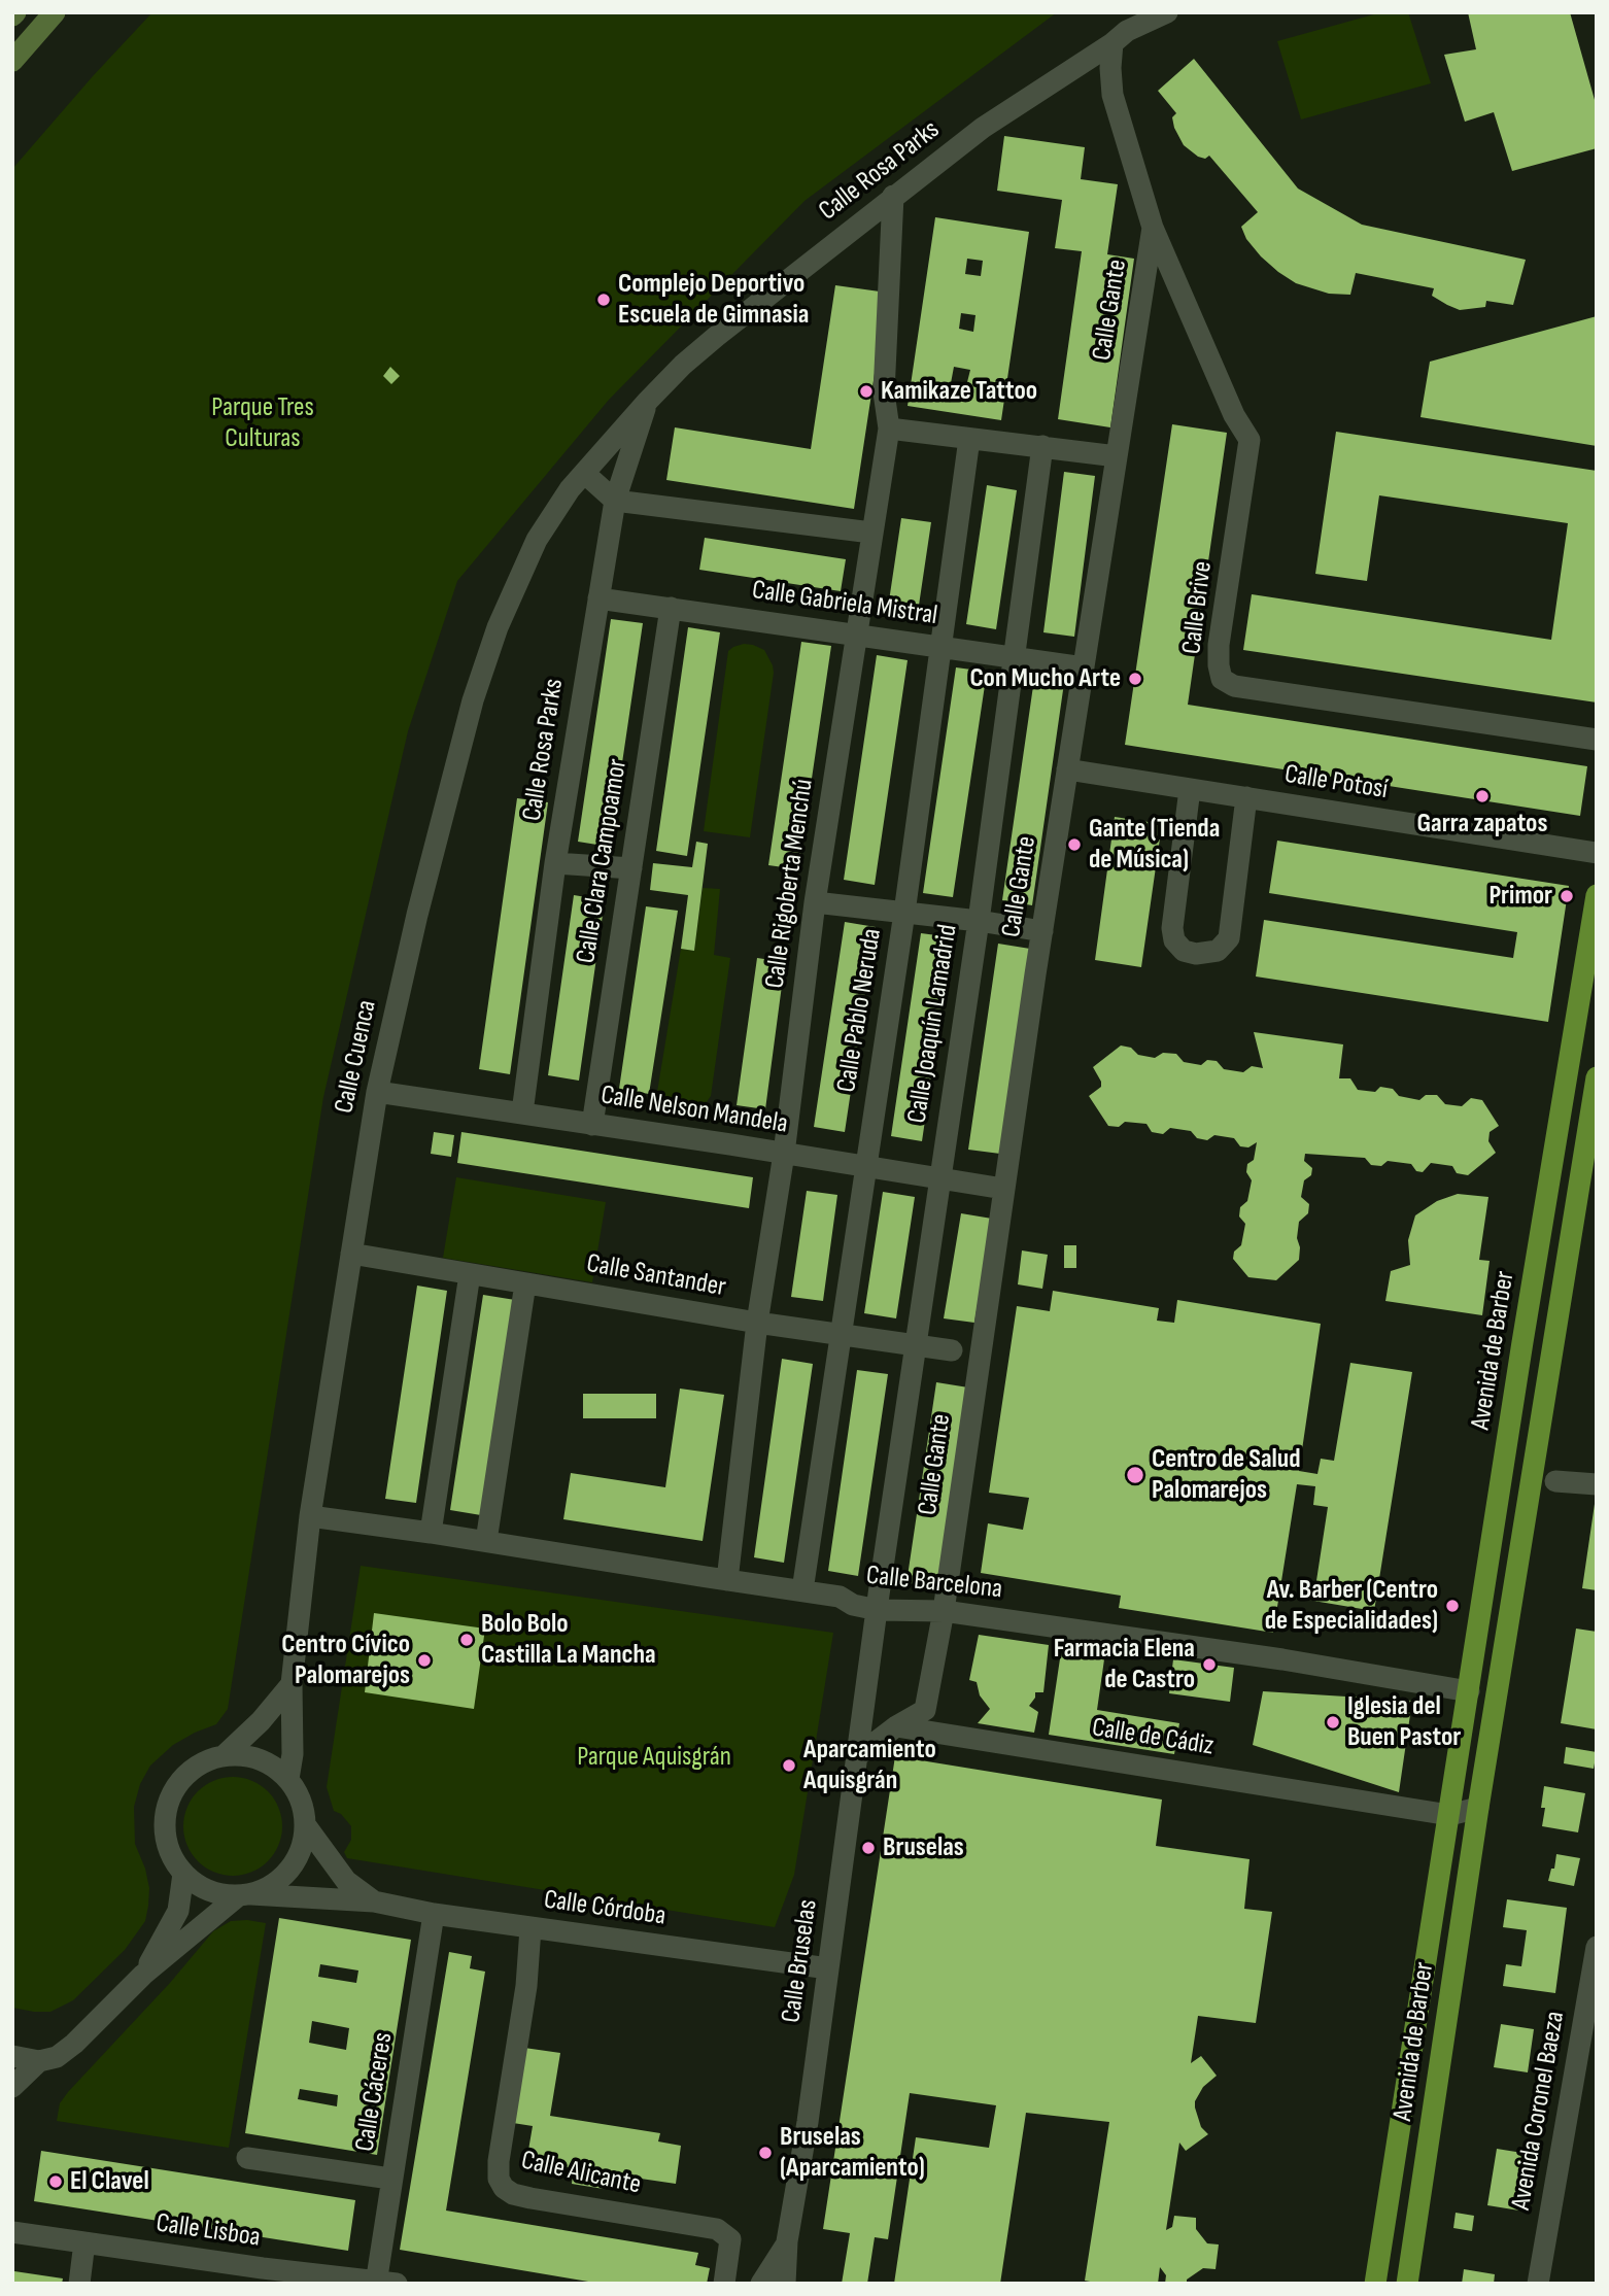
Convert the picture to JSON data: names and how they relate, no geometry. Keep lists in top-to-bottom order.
{
  "streets": {
    "main road": ["Avenida de Barber"],
    "street": [
      "Calle Rosa Parks",
      "Calle Gante",
      "Calle Gabriela Mistral",
      "Calle Brive",
      "Calle Potosí",
      "Calle Clara Campoamor",
      "Calle Rigoberta Menchú",
      "Calle Pablo Neruda",
      "Calle Joaquín Lamadrid",
      "Calle Cuenca",
      "Calle Nelson Mandela",
      "Calle Santander",
      "Calle Barcelona",
      "Calle de Cádiz",
      "Calle Córdoba",
      "Calle Bruselas",
      "Calle Cáceres",
      "Avenida Coronel Baeza",
      "Calle Alicante",
      "Calle Lisboa"
    ]
  },
  "crossings": [
    ["Calle Rosa Parks", "Calle Gante"],
    ["Calle Rosa Parks", "Calle Gabriela Mistral"],
    ["Calle Rosa Parks", "Calle Rigoberta Menchú"],
    ["Calle Rosa Parks", "Calle Cuenca"],
    ["Calle Rosa Parks", "Calle Nelson Mandela"],
    ["Calle Gante", "Calle Gabriela Mistral"],
    ["Calle Gante", "Calle Brive"],
    ["Calle Gante", "Calle Potosí"],
    ["Calle Gante", "Calle Nelson Mandela"],
    ["Calle Gante", "Calle Barcelona"],
    ["Calle Gante", "Calle de Cádiz"],
    ["Calle Gabriela Mistral", "Calle Clara Campoamor"],
    ["Calle Gabriela Mistral", "Calle Rigoberta Menchú"],
    ["Calle Gabriela Mistral", "Calle Pablo Neruda"],
    ["Calle Gabriela Mistral", "Calle Joaquín Lamadrid"],
    ["Calle Clara Campoamor", "Calle Nelson Mandela"],
    ["Calle Rigoberta Menchú", "Calle Nelson Mandela"],
    ["Calle Rigoberta Menchú", "Calle Santander"],
    ["Calle Rigoberta Menchú", "Calle Barcelona"],
    ["Calle Pablo Neruda", "Calle Nelson Mandela"],
    ["Calle Pablo Neruda", "Calle Santander"],
    ["Calle Pablo Neruda", "Calle Barcelona"],
    ["Calle Joaquín Lamadrid", "Calle Nelson Mandela"],
    ["Calle Joaquín Lamadrid", "Calle Santander"],
    ["Calle Joaquín Lamadrid", "Calle Barcelona"],
    ["Calle Joaquín Lamadrid", "Calle Bruselas"],
    ["Calle Cuenca", "Calle Nelson Mandela"],
    ["Calle Cuenca", "Calle Santander"],
    ["Calle Cuenca", "Calle Barcelona"],
    ["Calle Cuenca", "Calle Córdoba"],
    ["Avenida de Barber", "Calle Barcelona"],
    ["Avenida de Barber", "Calle de Cádiz"],
    ["Calle Barcelona", "Calle Bruselas"],
    ["Calle Córdoba", "Calle Bruselas"],
    ["Calle Córdoba", "Calle Cáceres"],
    ["Calle Córdoba", "Calle Alicante"],
    ["Calle Cáceres", "Calle Lisboa"]
  ],
  "parks": ["Parque Tres Culturas", "Parque Aquisgrán"],
  "places": [
    "Complejo Deportivo Escuela de Gimnasia",
    "Kamikaze Tattoo",
    "Con Mucho Arte",
    "Garra zapatos",
    "Gante (Tienda de Música)",
    "Primor",
    "Centro de Salud Palomarejos",
    "Av. Barber (Centro de Especialidades)",
    "Bolo Bolo Castilla La Mancha",
    "Centro Cívico Palomarejos",
    "Farmacia Elena de Castro",
    "Iglesia del Buen Pastor",
    "Aparcamiento Aquisgrán",
    "Bruselas",
    "Bruselas (Aparcamiento)",
    "El Clavel"
  ]
}
